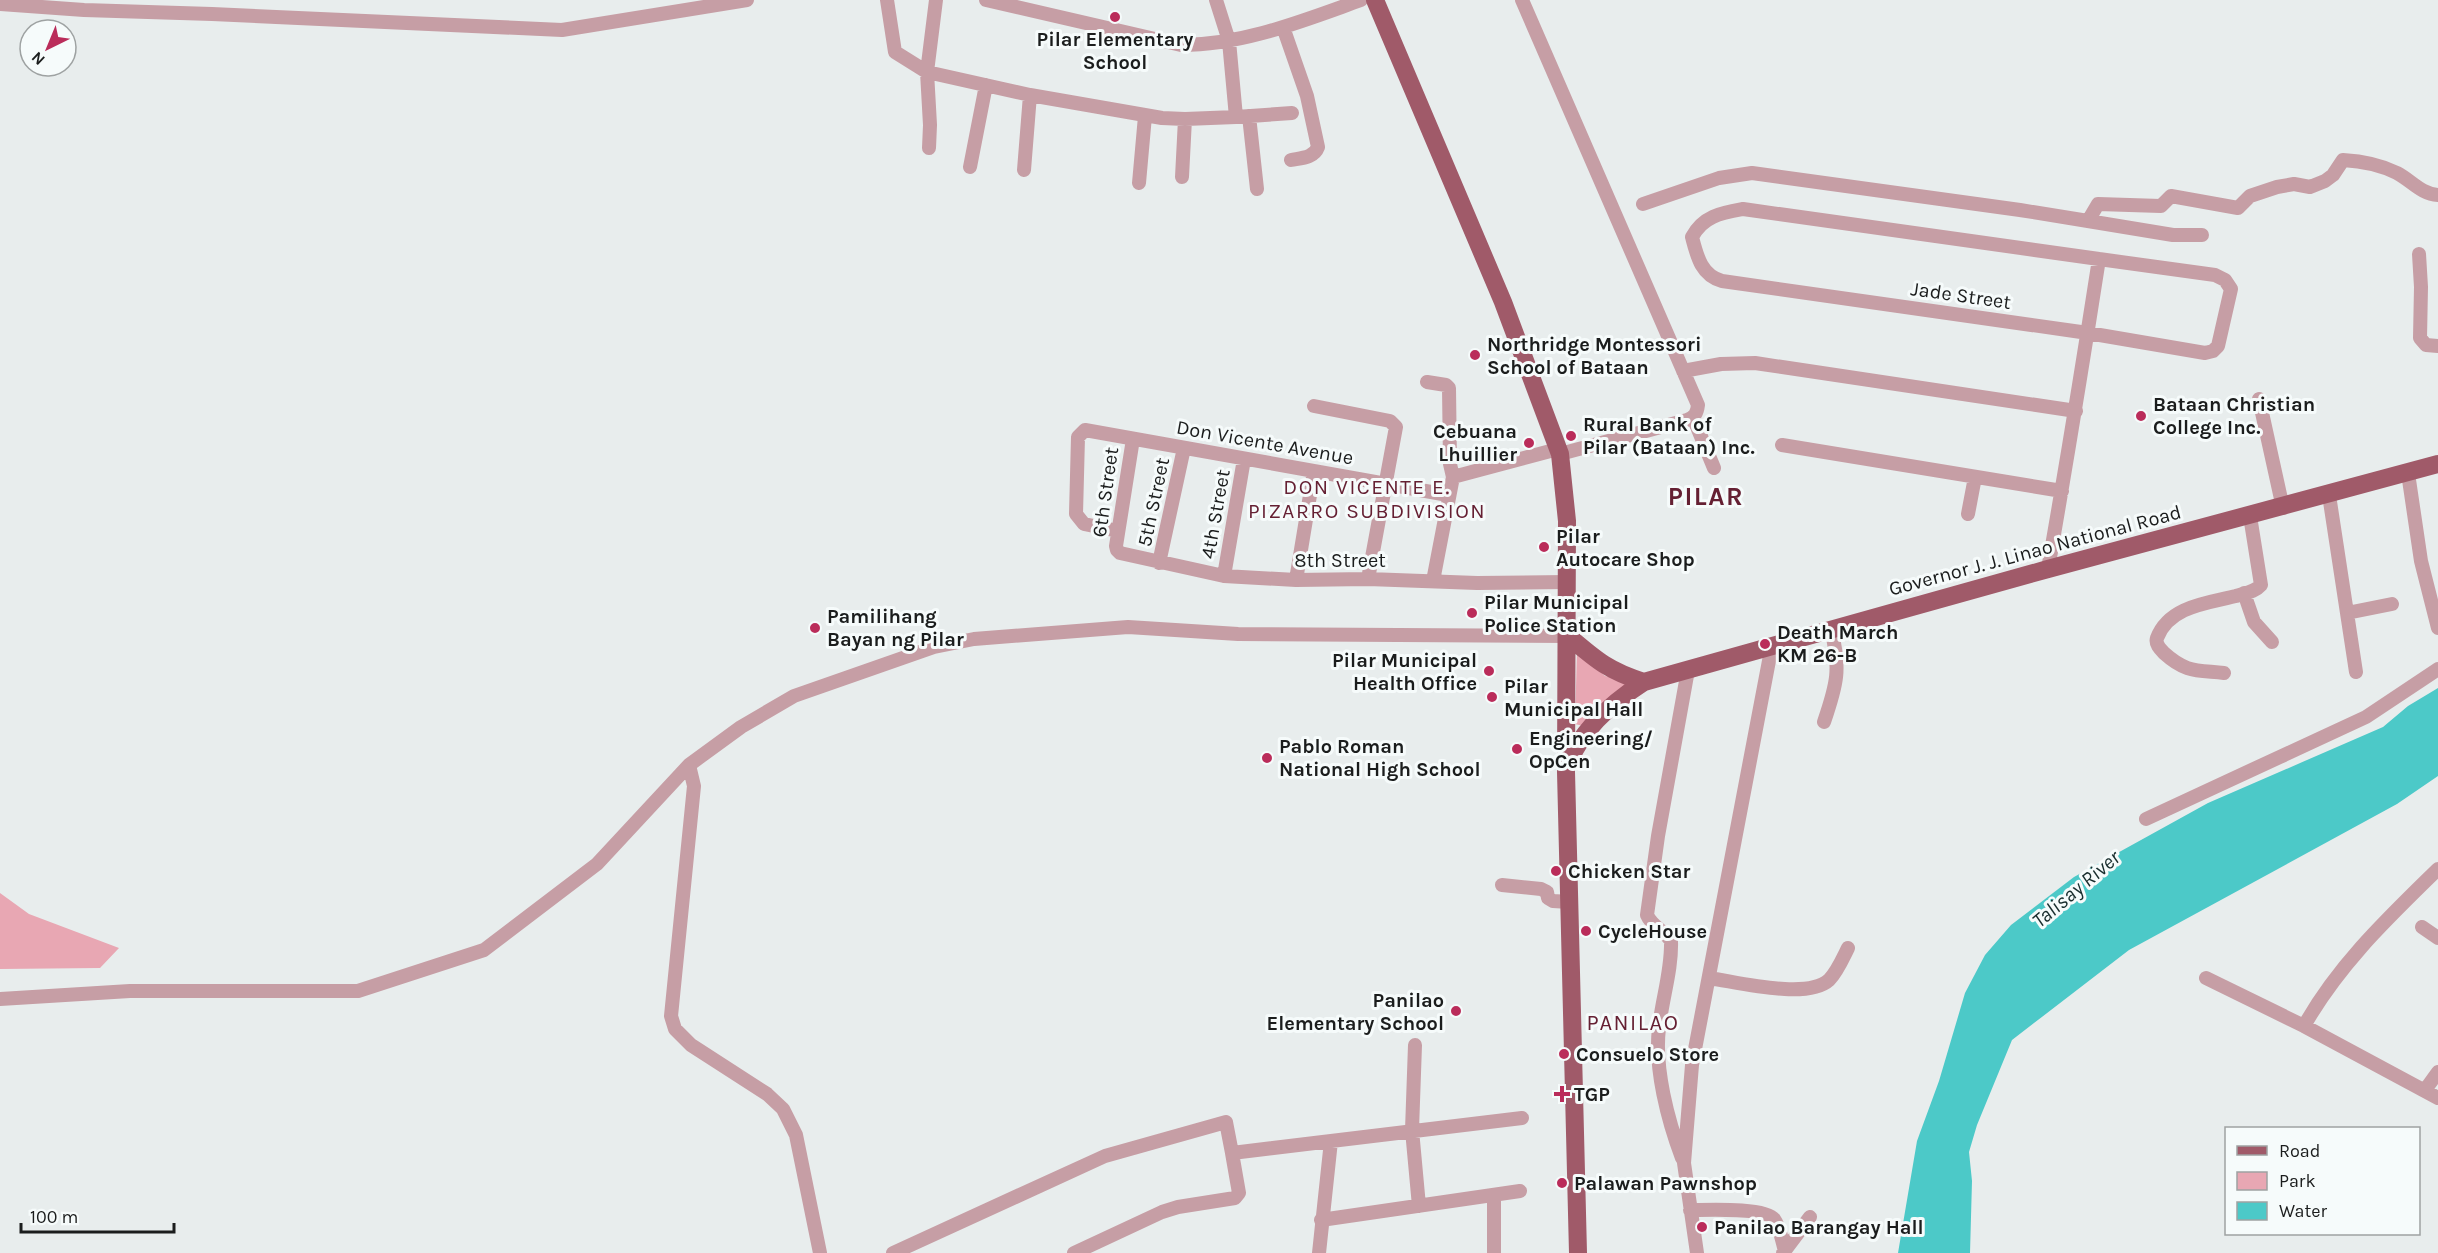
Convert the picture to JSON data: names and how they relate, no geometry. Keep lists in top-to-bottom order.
{
  "streets": {
    "main road": ["Governor J. J. Linao National Road"],
    "street": [
      "Jade Street",
      "Don Vicente Avenue",
      "6th Street",
      "5th Street",
      "4th Street",
      "8th Street"
    ]
  },
  "crossings": [
    ["Don Vicente Avenue", "6th Street"],
    ["Don Vicente Avenue", "5th Street"],
    ["Don Vicente Avenue", "4th Street"],
    ["6th Street", "8th Street"],
    ["5th Street", "8th Street"],
    ["4th Street", "8th Street"]
  ],
  "districts": ["DON VICENTE E. PIZARRO SUBDIVISION", "PILAR", "PANILAO"],
  "water": ["Talisay River"],
  "places": {
    "other": [
      "Pilar Elementary School",
      "Northridge Montessori School of Bataan",
      "Bataan Christian College Inc.",
      "Rural Bank of Pilar (Bataan) Inc.",
      "Cebuana Lhuillier",
      "Pilar Autocare Shop",
      "Pilar Municipal Police Station",
      "Pamilihang Bayan ng Pilar",
      "Death March KM 26-B",
      "Pilar Municipal Health Office",
      "Pilar Municipal Hall",
      "Engineering/ OpCen",
      "Pablo Roman National High School",
      "Chicken Star",
      "CycleHouse",
      "Panilao Elementary School",
      "Consuelo Store",
      "Palawan Pawnshop",
      "Panilao Barangay Hall"
    ],
    "health": ["TGP"]
  },
  "legend": ["Road", "Park", "Water"],
  "scale_bar": "100 m",
  "north": "bottom left"
}
